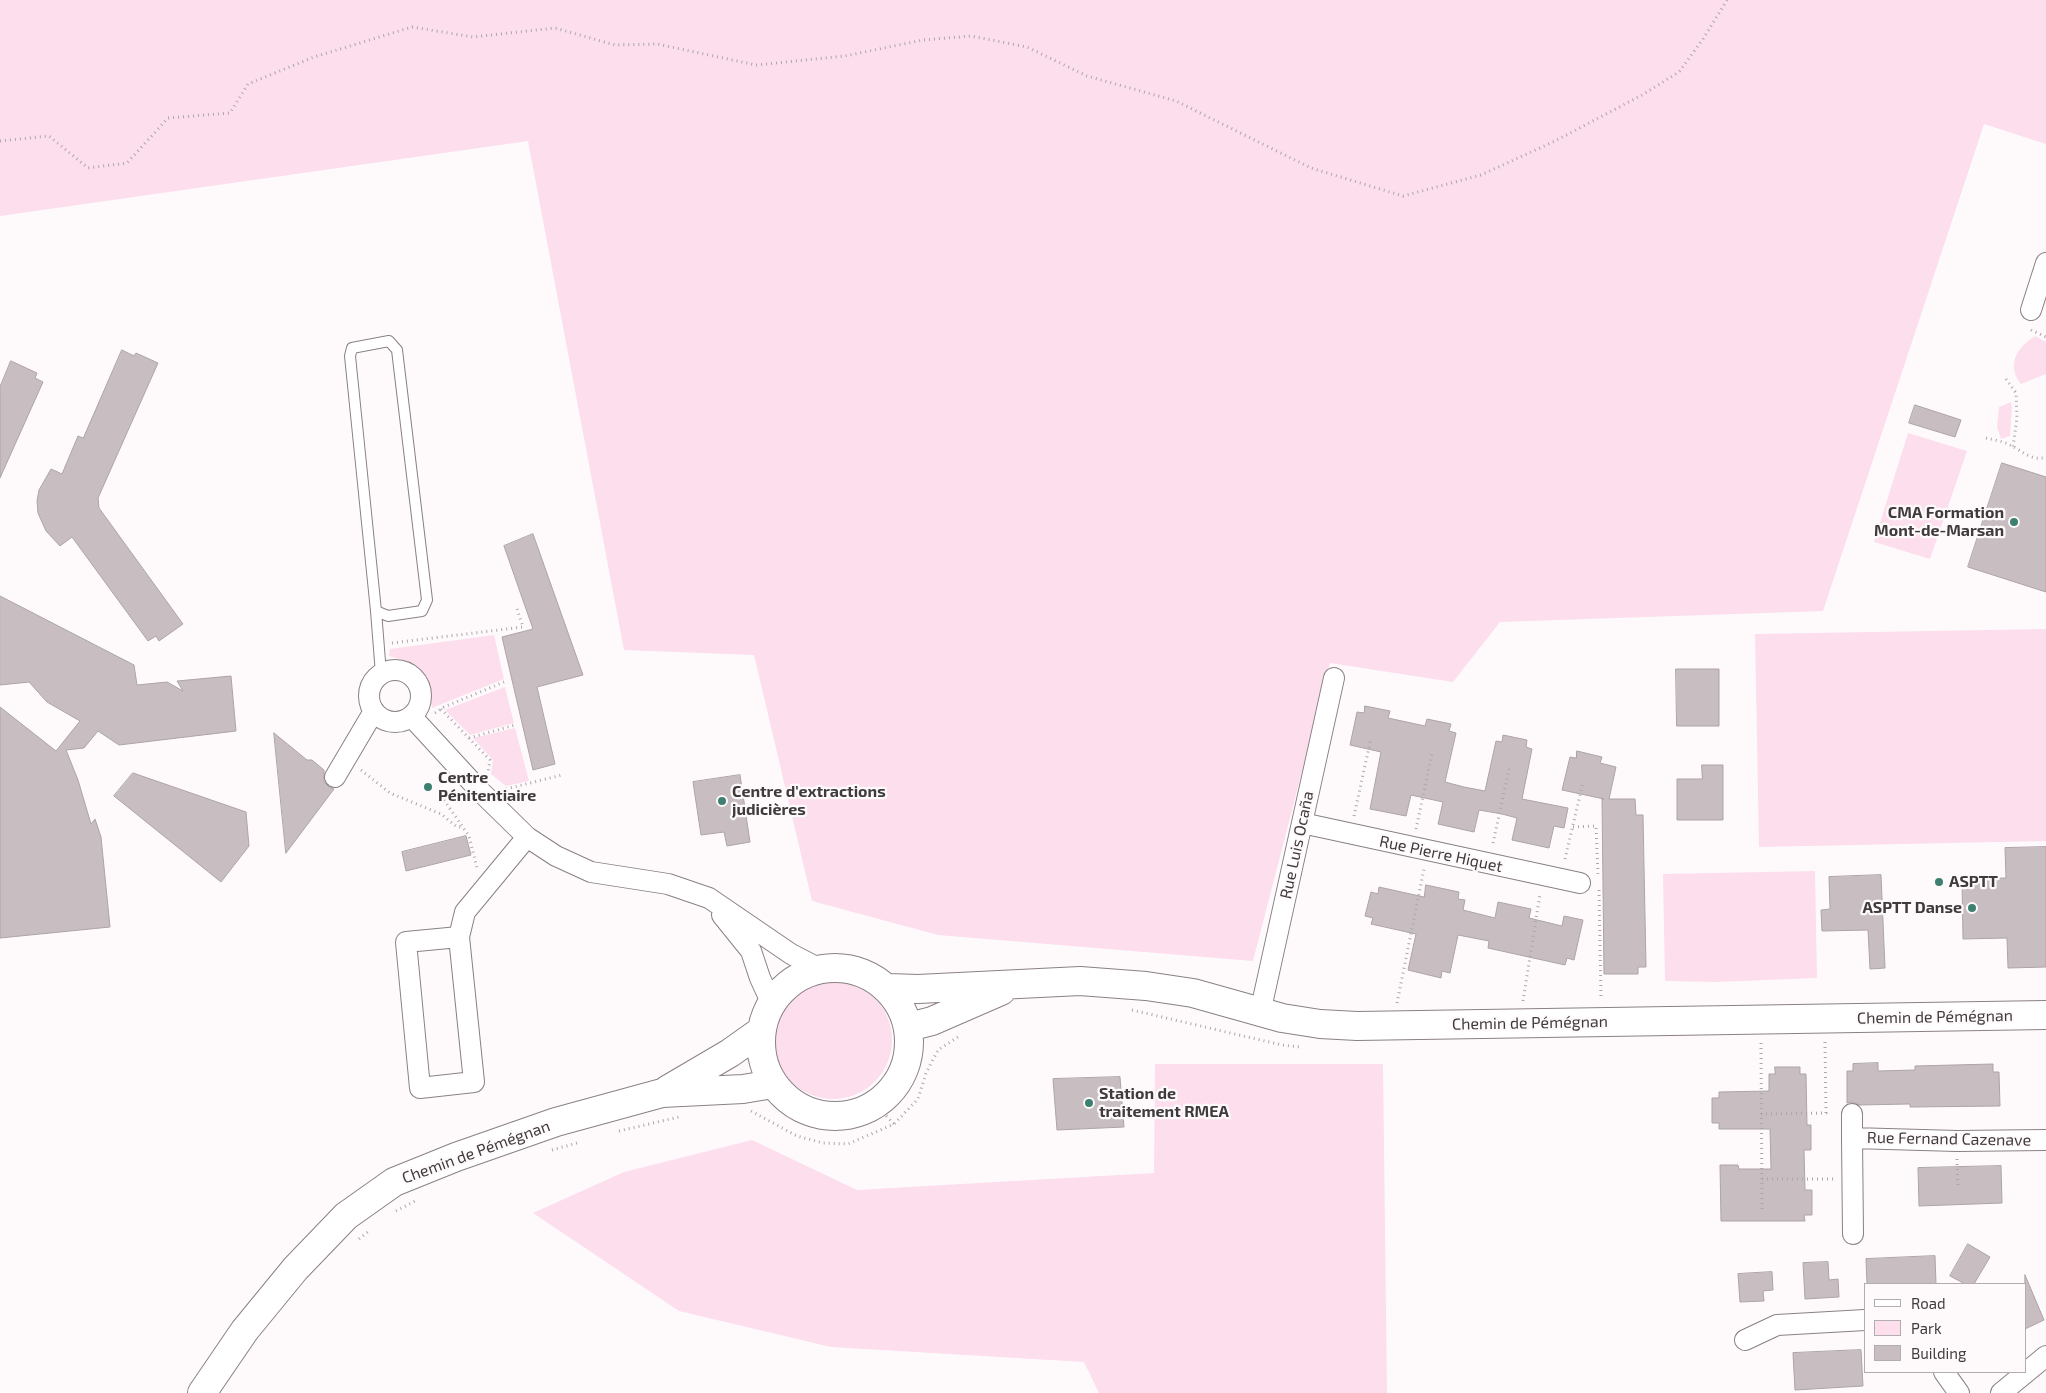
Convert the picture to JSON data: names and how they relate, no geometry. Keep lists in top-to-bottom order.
{
  "streets": {
    "street": [
      "Rue Luis Ocaña",
      "Rue Pierre Hiquet",
      "Chemin de Pémégnan",
      "Rue Fernand Cazenave"
    ]
  },
  "crossings": [
    ["Rue Luis Ocaña", "Rue Pierre Hiquet"],
    ["Rue Luis Ocaña", "Chemin de Pémégnan"]
  ],
  "places": [
    "CMA Formation Mont-de-Marsan",
    "Centre Pénitentiaire",
    "Centre d'extractions judicières",
    "ASPTT",
    "ASPTT Danse",
    "Station de traitement RMEA"
  ],
  "legend": ["Road", "Park", "Building"]
}
